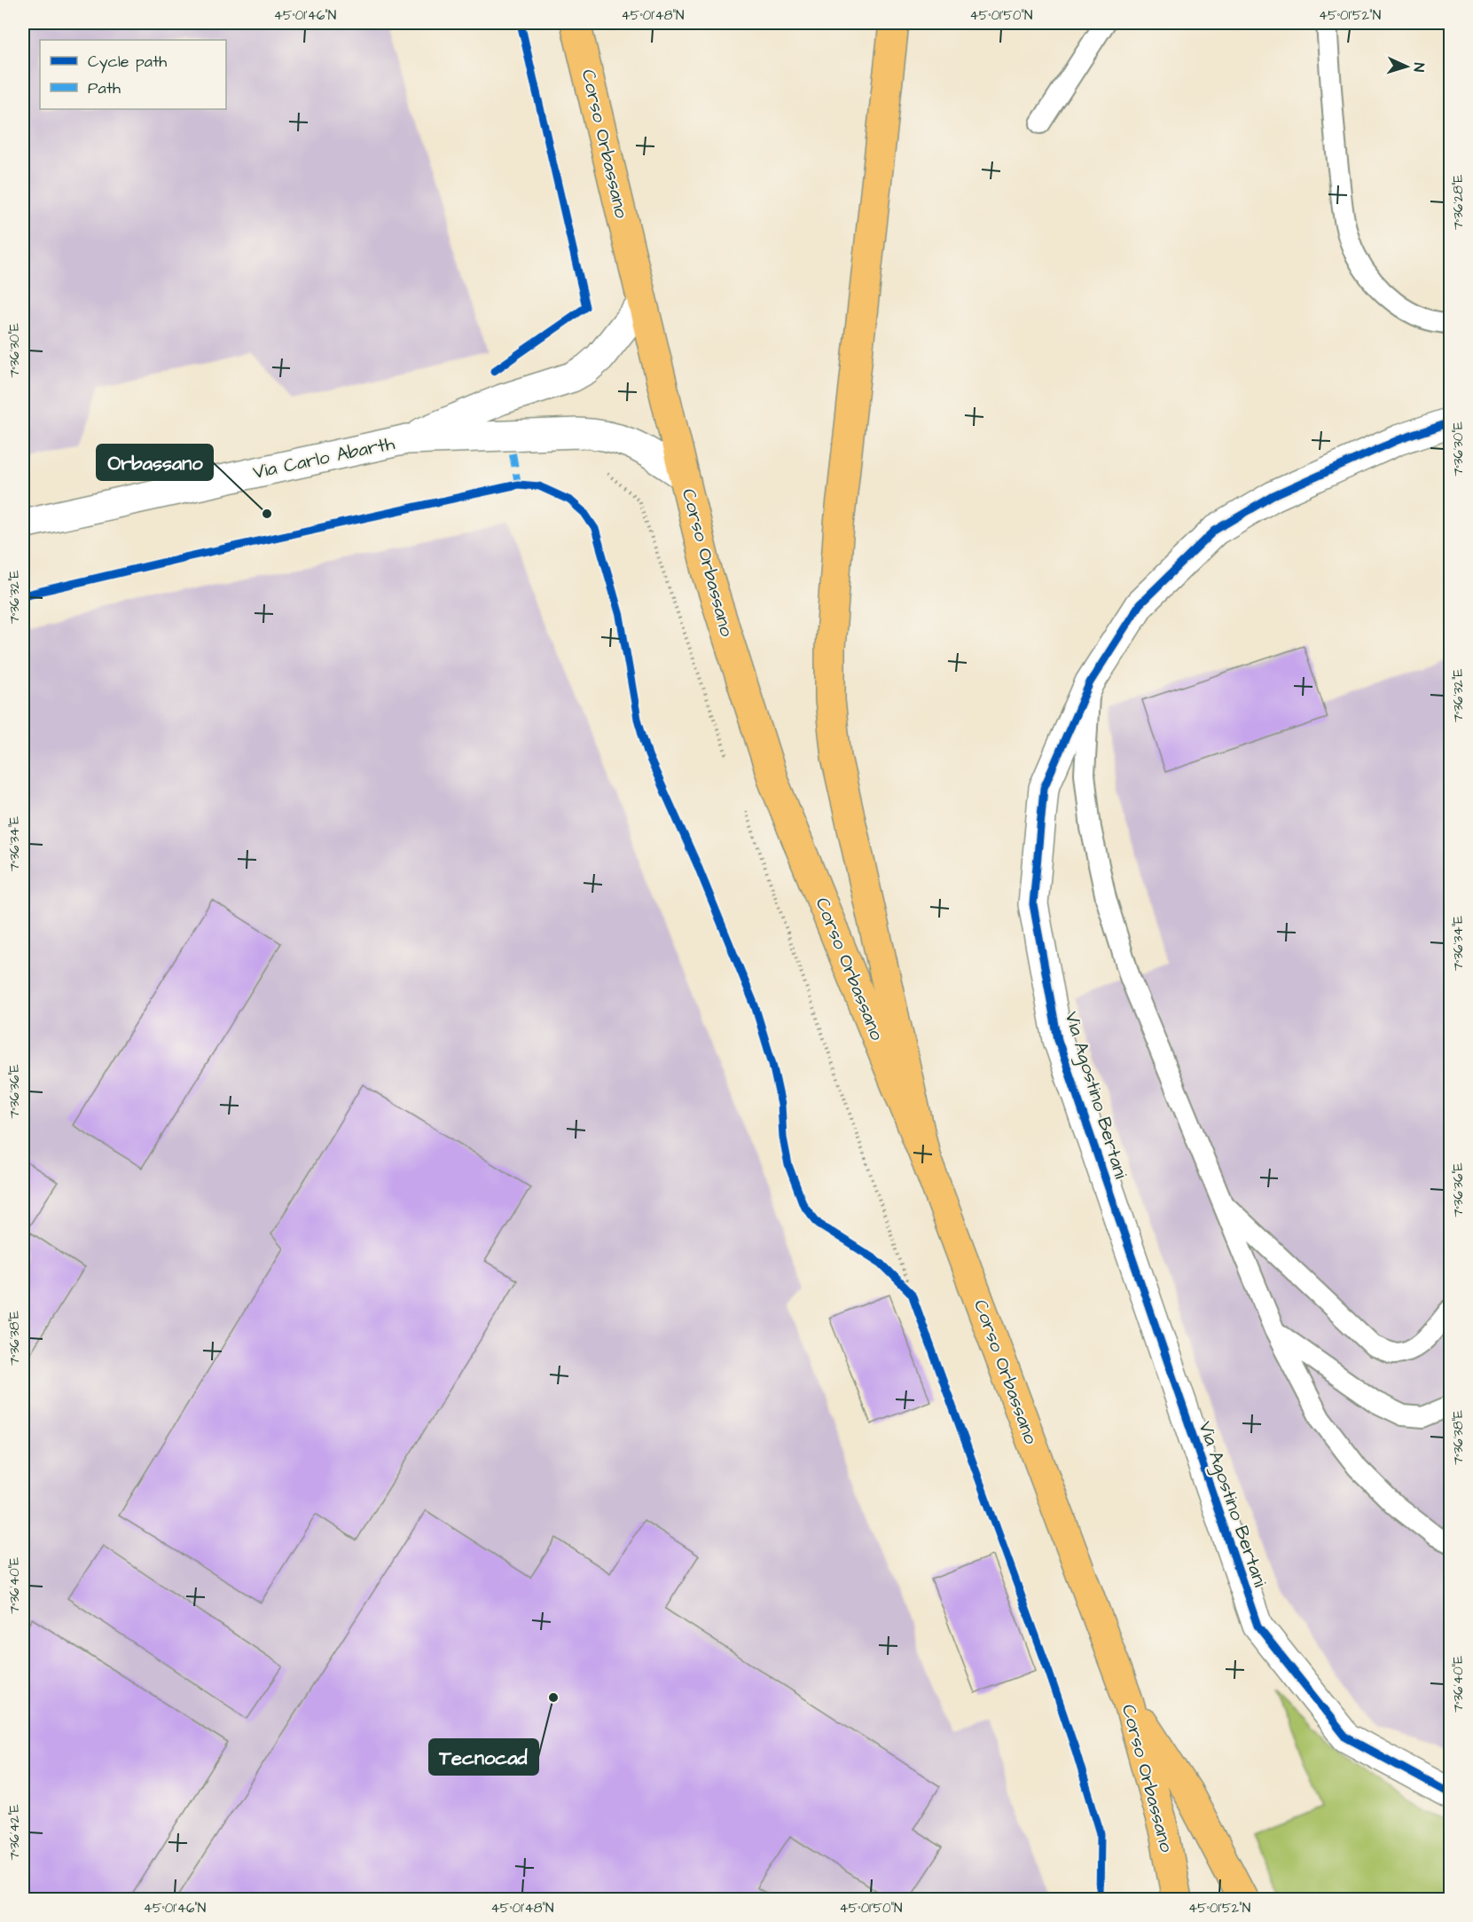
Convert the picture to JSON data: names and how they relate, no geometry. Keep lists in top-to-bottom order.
{
  "streets": {
    "main road": ["Corso Orbassano"],
    "street": ["Via Carlo Abarth", "Via Agostino Bertani"]
  },
  "crossings": [
    ["Corso Orbassano", "Via Carlo Abarth"]
  ],
  "places": ["Orbassano", "Tecnocad"],
  "legend": ["Cycle path", "Path"],
  "north": "right",
  "coordinates": [
    "45°01'46\"N",
    "45°01'48\"N",
    "45°01'50\"N",
    "45°01'52\"N",
    "7°36'28\"E",
    "7°36'30\"E",
    "7°36'32\"E",
    "7°36'34\"E",
    "7°36'36\"E",
    "7°36'38\"E",
    "7°36'40\"E",
    "7°36'42\"E"
  ]
}
